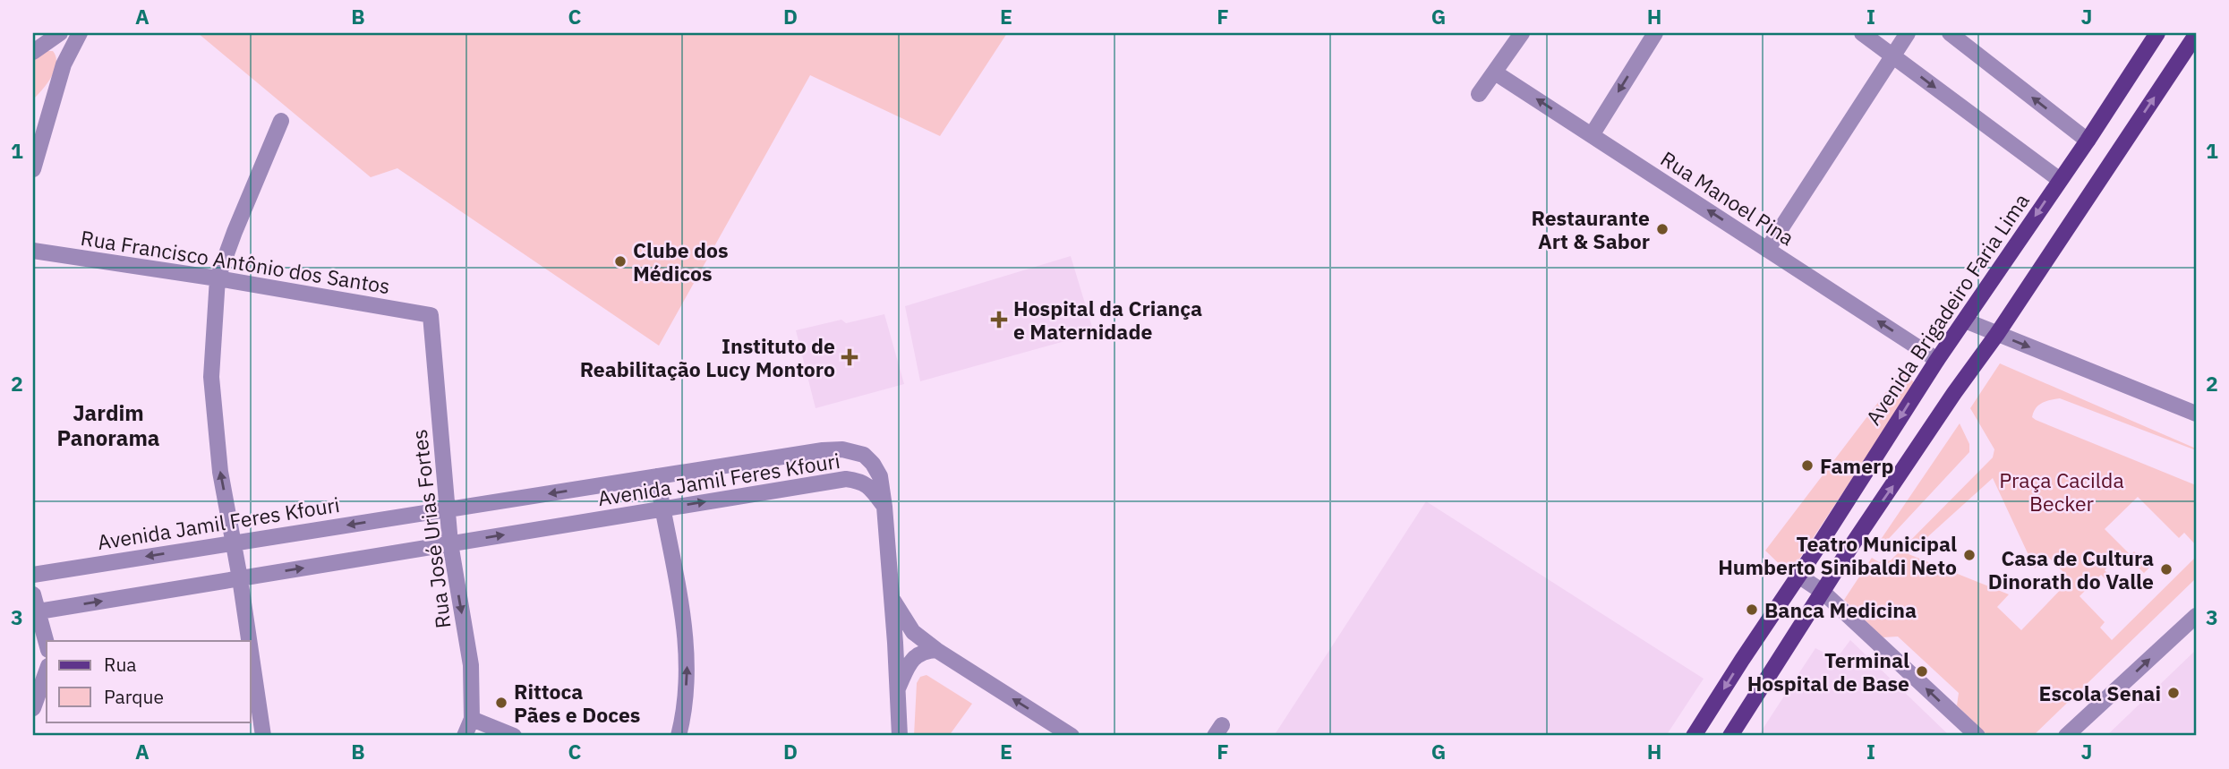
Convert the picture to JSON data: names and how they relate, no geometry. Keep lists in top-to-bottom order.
{
  "streets": {
    "main road": ["Avenida Brigadeiro Faria Lima"],
    "street": [
      "Rua Manoel Pina",
      "Rua Francisco Antônio dos Santos",
      "Avenida Jamil Feres Kfouri",
      "Rua José Urias Fortes"
    ]
  },
  "crossings": [
    ["Rua Manoel Pina", "Avenida Brigadeiro Faria Lima"],
    ["Rua Francisco Antônio dos Santos", "Rua José Urias Fortes"],
    ["Avenida Jamil Feres Kfouri", "Rua José Urias Fortes"]
  ],
  "one_way": ["Rua Manoel Pina", "Rua José Urias Fortes"],
  "districts": ["Jardim Panorama"],
  "parks": ["Praça Cacilda Becker"],
  "places": {
    "other": [
      "Restaurante Art & Sabor",
      "Clube dos Médicos",
      "Famerp",
      "Teatro Municipal Humberto Sinibaldi Neto",
      "Casa de Cultura Dinorath do Valle",
      "Banca Medicina",
      "Terminal Hospital de Base",
      "Escola Senai",
      "Rittoca Pães e Doces"
    ],
    "health": ["Hospital da Criança e Maternidade", "Instituto de Reabilitação Lucy Montoro"]
  },
  "legend": ["Rua", "Parque"],
  "grid": {
    "columns": [
      "A",
      "B",
      "C",
      "D",
      "E",
      "F",
      "G",
      "H",
      "I",
      "J"
    ],
    "rows": ["1", "2", "3"]
  }
}
